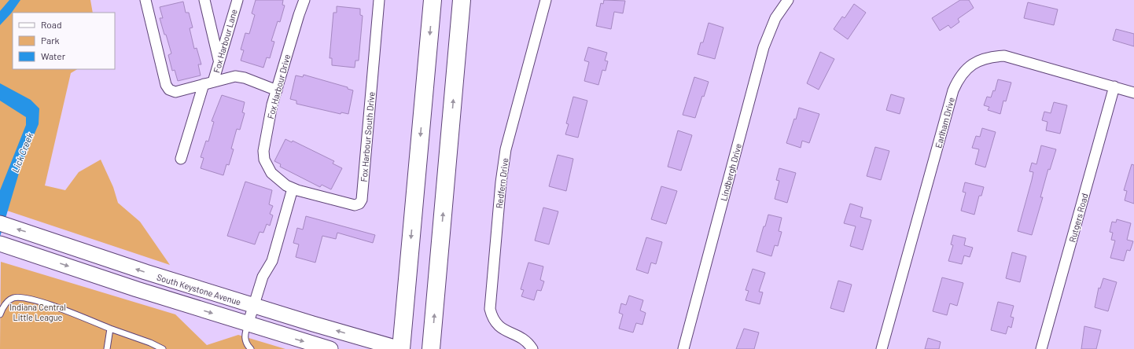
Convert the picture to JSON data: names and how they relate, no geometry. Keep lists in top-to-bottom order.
{
  "streets": {
    "main road": ["South Keystone Avenue"],
    "street": [
      "Fox Harbour Lane",
      "Fox Harbour Drive",
      "Earlham Drive",
      "Fox Harbour South Drive",
      "Lindbergh Drive",
      "Redfern Drive",
      "Rutgers Road"
    ]
  },
  "crossings": [
    ["Fox Harbour Drive", "Fox Harbour South Drive"],
    ["Earlham Drive", "Rutgers Road"]
  ],
  "water": ["Lick Creek"],
  "parks": ["Indiana Central Little League"],
  "legend": ["Road", "Park", "Water"]
}
